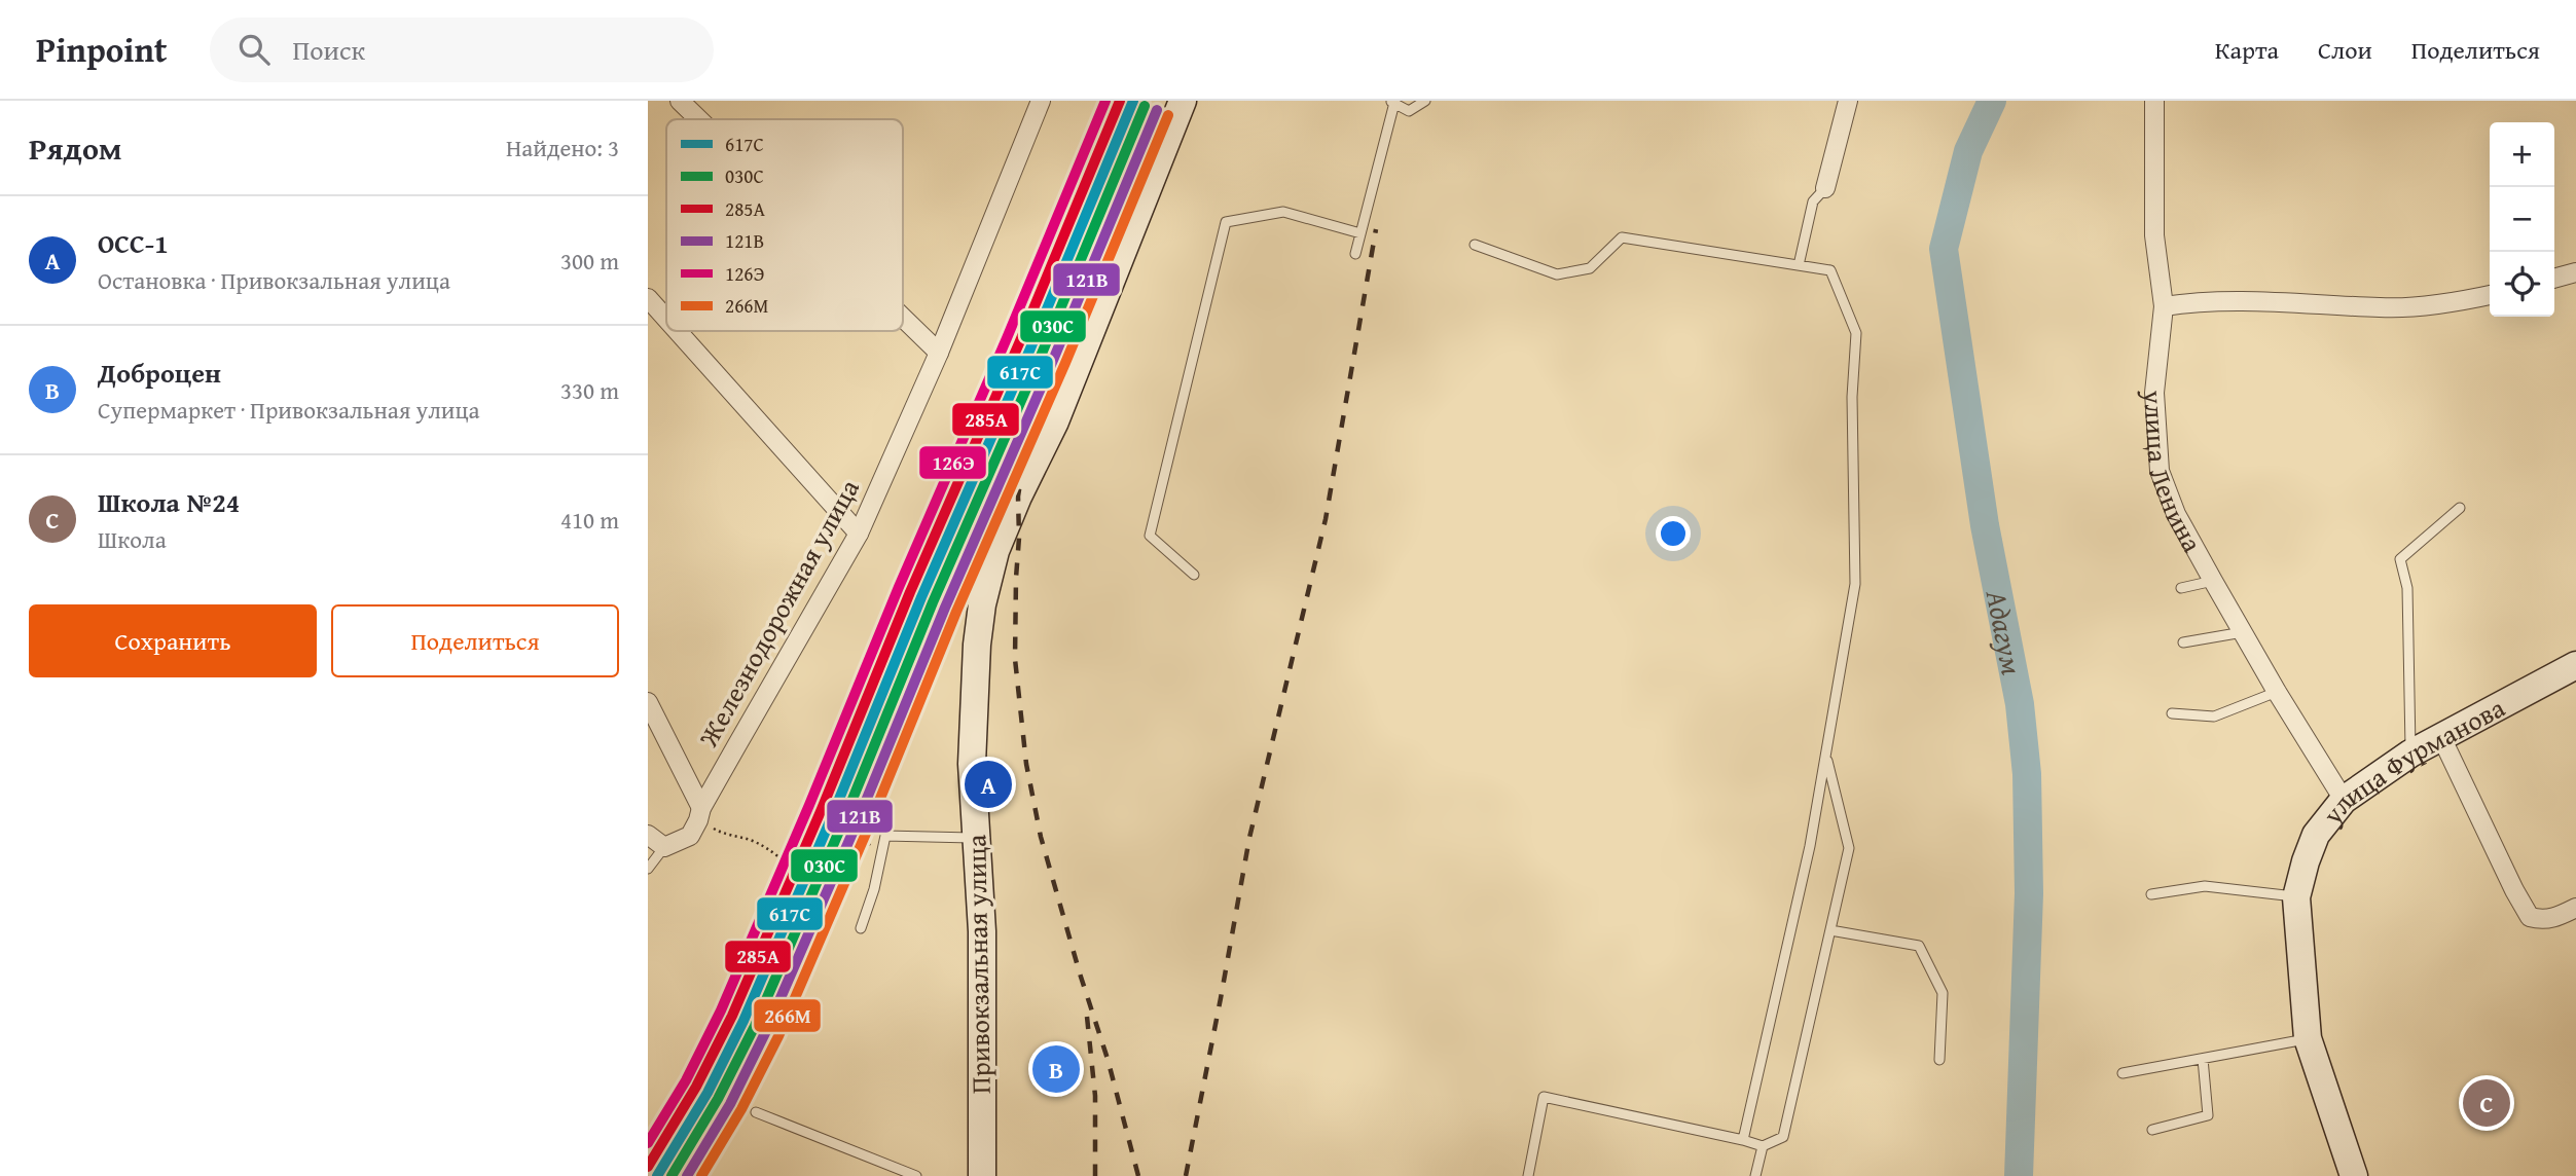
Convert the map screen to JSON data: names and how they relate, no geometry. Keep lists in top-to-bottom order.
{
  "streets": {
    "main road": ["улица Фурманова", "Привокзальная улица"],
    "street": ["улица Ленина", "Железнодорожная улица"]
  },
  "crossings": [
    ["улица Ленина", "улица Фурманова"]
  ],
  "water": ["Адагум"],
  "lines": [
    "transit line 617C",
    "transit line 285А",
    "transit line 126Э",
    "transit line 030C",
    "transit line 121В",
    "transit line 266М"
  ],
  "legend": [
    "617C",
    "030C",
    "285А",
    "121В",
    "126Э",
    "266М"
  ],
  "page": {
    "header": "Pinpoint",
    "search": "Поиск",
    "nav": ["Карта", "Слои", "Поделиться"],
    "heading": ["Рядом", "Найдено: 3"],
    "map_buttons": ["+", "−"],
    "list": [
      {
        "mark": "A",
        "name": "ОСС-1",
        "note": "Остановка · Привокзальная улица",
        "value": "300 m"
      },
      {
        "mark": "B",
        "name": "Доброцен",
        "note": "Супермаркет · Привокзальная улица",
        "value": "330 m"
      },
      {
        "mark": "C",
        "name": "Школа №24",
        "note": "Школа",
        "value": "410 m"
      }
    ],
    "buttons": ["Сохранить", "Поделиться"],
    "pins": ["A", "B", "C"]
  }
}
